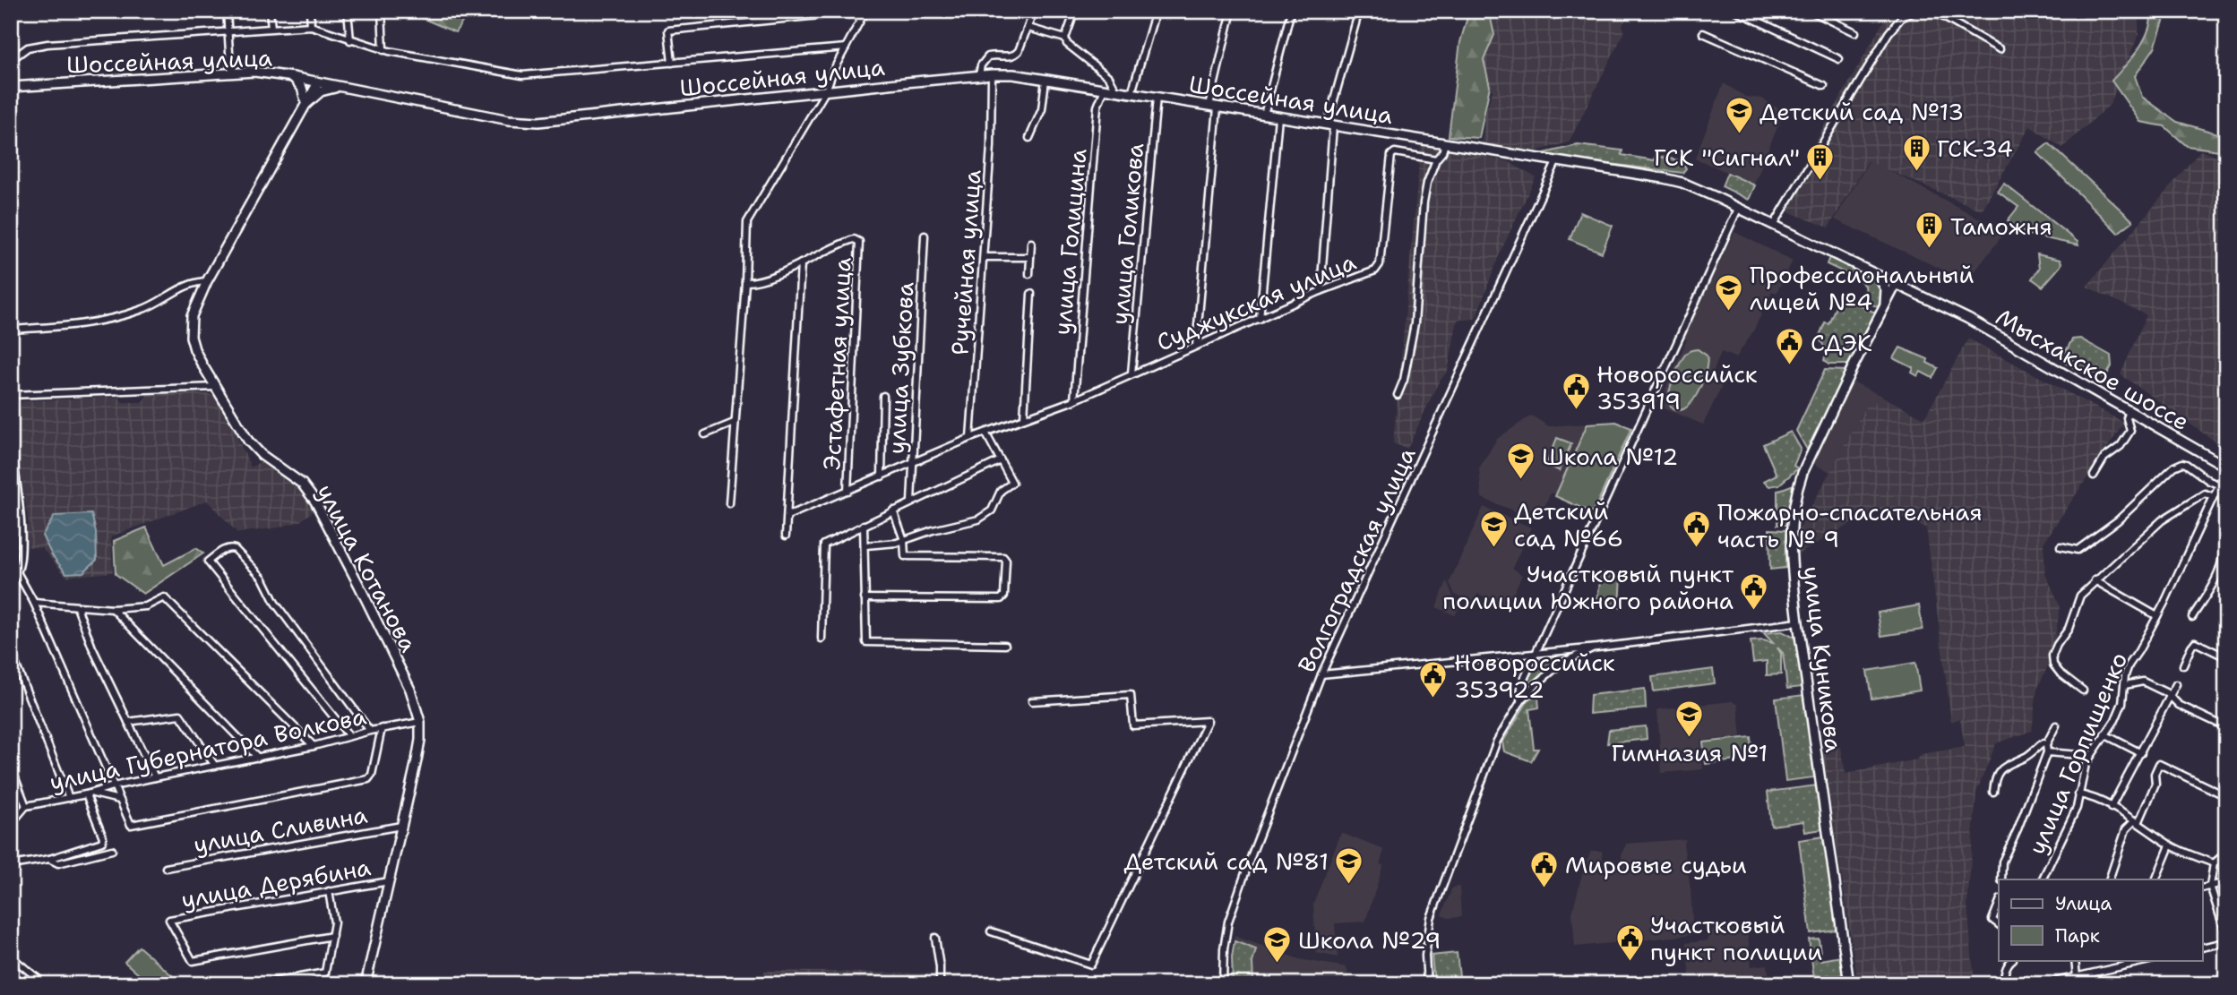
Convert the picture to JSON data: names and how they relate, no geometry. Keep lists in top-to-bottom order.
{
  "streets": {
    "street": [
      "Шоссейная улица",
      "улица Голикова",
      "улица Голицина",
      "Ручейная улица",
      "Суджукская улица",
      "Эстафетная улица",
      "улица Зубкова",
      "Мысхакское шоссе",
      "Волгоградская улица",
      "улица Котанова",
      "улица Куникова",
      "улица Губернатора Волкова",
      "улица Горпищенко",
      "улица Сливина",
      "улица Дерябина"
    ]
  },
  "crossings": [
    ["Шоссейная улица", "улица Голикова"],
    ["Шоссейная улица", "улица Голицина"],
    ["Шоссейная улица", "Ручейная улица"],
    ["Шоссейная улица", "Мысхакское шоссе"],
    ["Шоссейная улица", "Волгоградская улица"],
    ["Шоссейная улица", "улица Котанова"],
    ["улица Голикова", "Суджукская улица"],
    ["улица Голицина", "Суджукская улица"],
    ["Мысхакское шоссе", "Волгоградская улица"],
    ["Мысхакское шоссе", "улица Куникова"],
    ["Мысхакское шоссе", "улица Горпищенко"],
    ["улица Котанова", "улица Губернатора Волкова"],
    ["улица Котанова", "улица Сливина"],
    ["улица Котанова", "улица Дерябина"]
  ],
  "places": {
    "school or university": [
      "Детский сад №13",
      "Профессиональный лицей №4",
      "Школа №12",
      "Детский сад №66",
      "Гимназия №1",
      "Детский сад №81",
      "Школа №29"
    ],
    "building": ["ГСК-34", "ГСК \"Сигнал\"", "Таможня"],
    "public building": [
      "СДЭК",
      "Новороссийск 353919",
      "Пожарно-спасательная часть № 9",
      "Участковый пункт полиции Южного района",
      "Новороссийск 353922",
      "Мировые судьи",
      "Участковый пункт полиции"
    ]
  },
  "legend": ["Улица", "Парк"]
}
